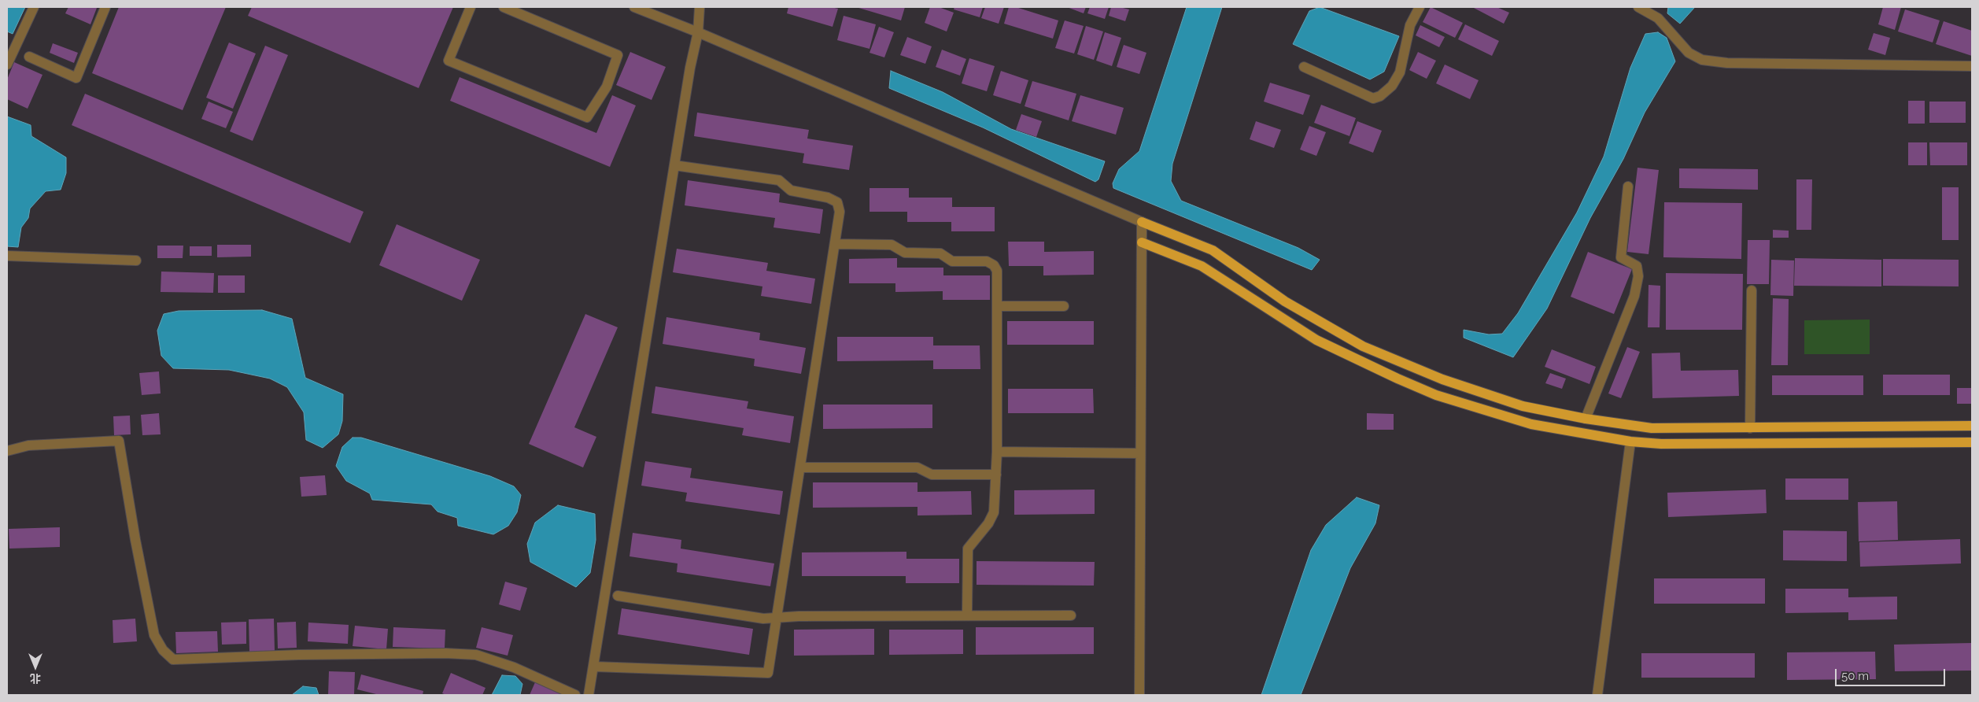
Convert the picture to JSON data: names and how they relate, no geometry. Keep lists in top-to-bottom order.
{
  "scale_bar": "50 m",
  "north": "bottom"
}
